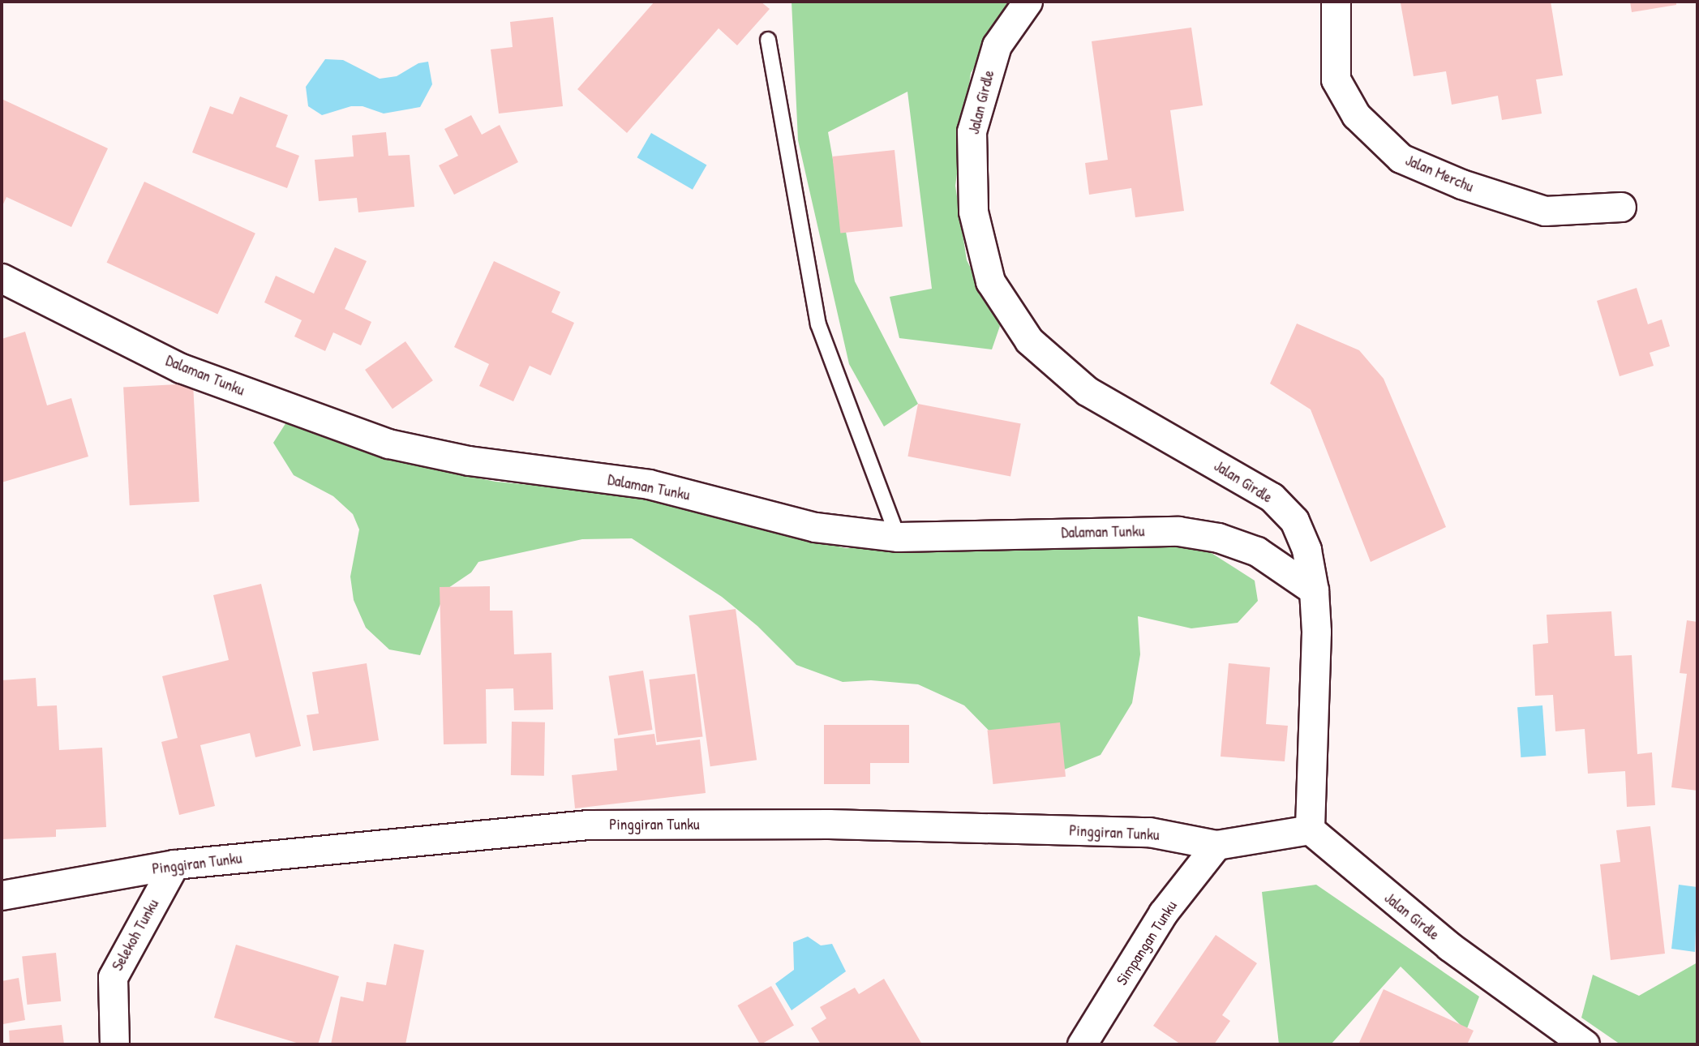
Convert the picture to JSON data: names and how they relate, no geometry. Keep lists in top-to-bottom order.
{
  "streets": {
    "street": [
      "Jalan Girdle",
      "Jalan Merchu",
      "Dalaman Tunku",
      "Pinggiran Tunku",
      "Selekoh Tunku",
      "Simpangan Tunku"
    ]
  },
  "crossings": [
    ["Jalan Girdle", "Dalaman Tunku"],
    ["Jalan Girdle", "Pinggiran Tunku"],
    ["Pinggiran Tunku", "Selekoh Tunku"],
    ["Pinggiran Tunku", "Simpangan Tunku"]
  ]
}
